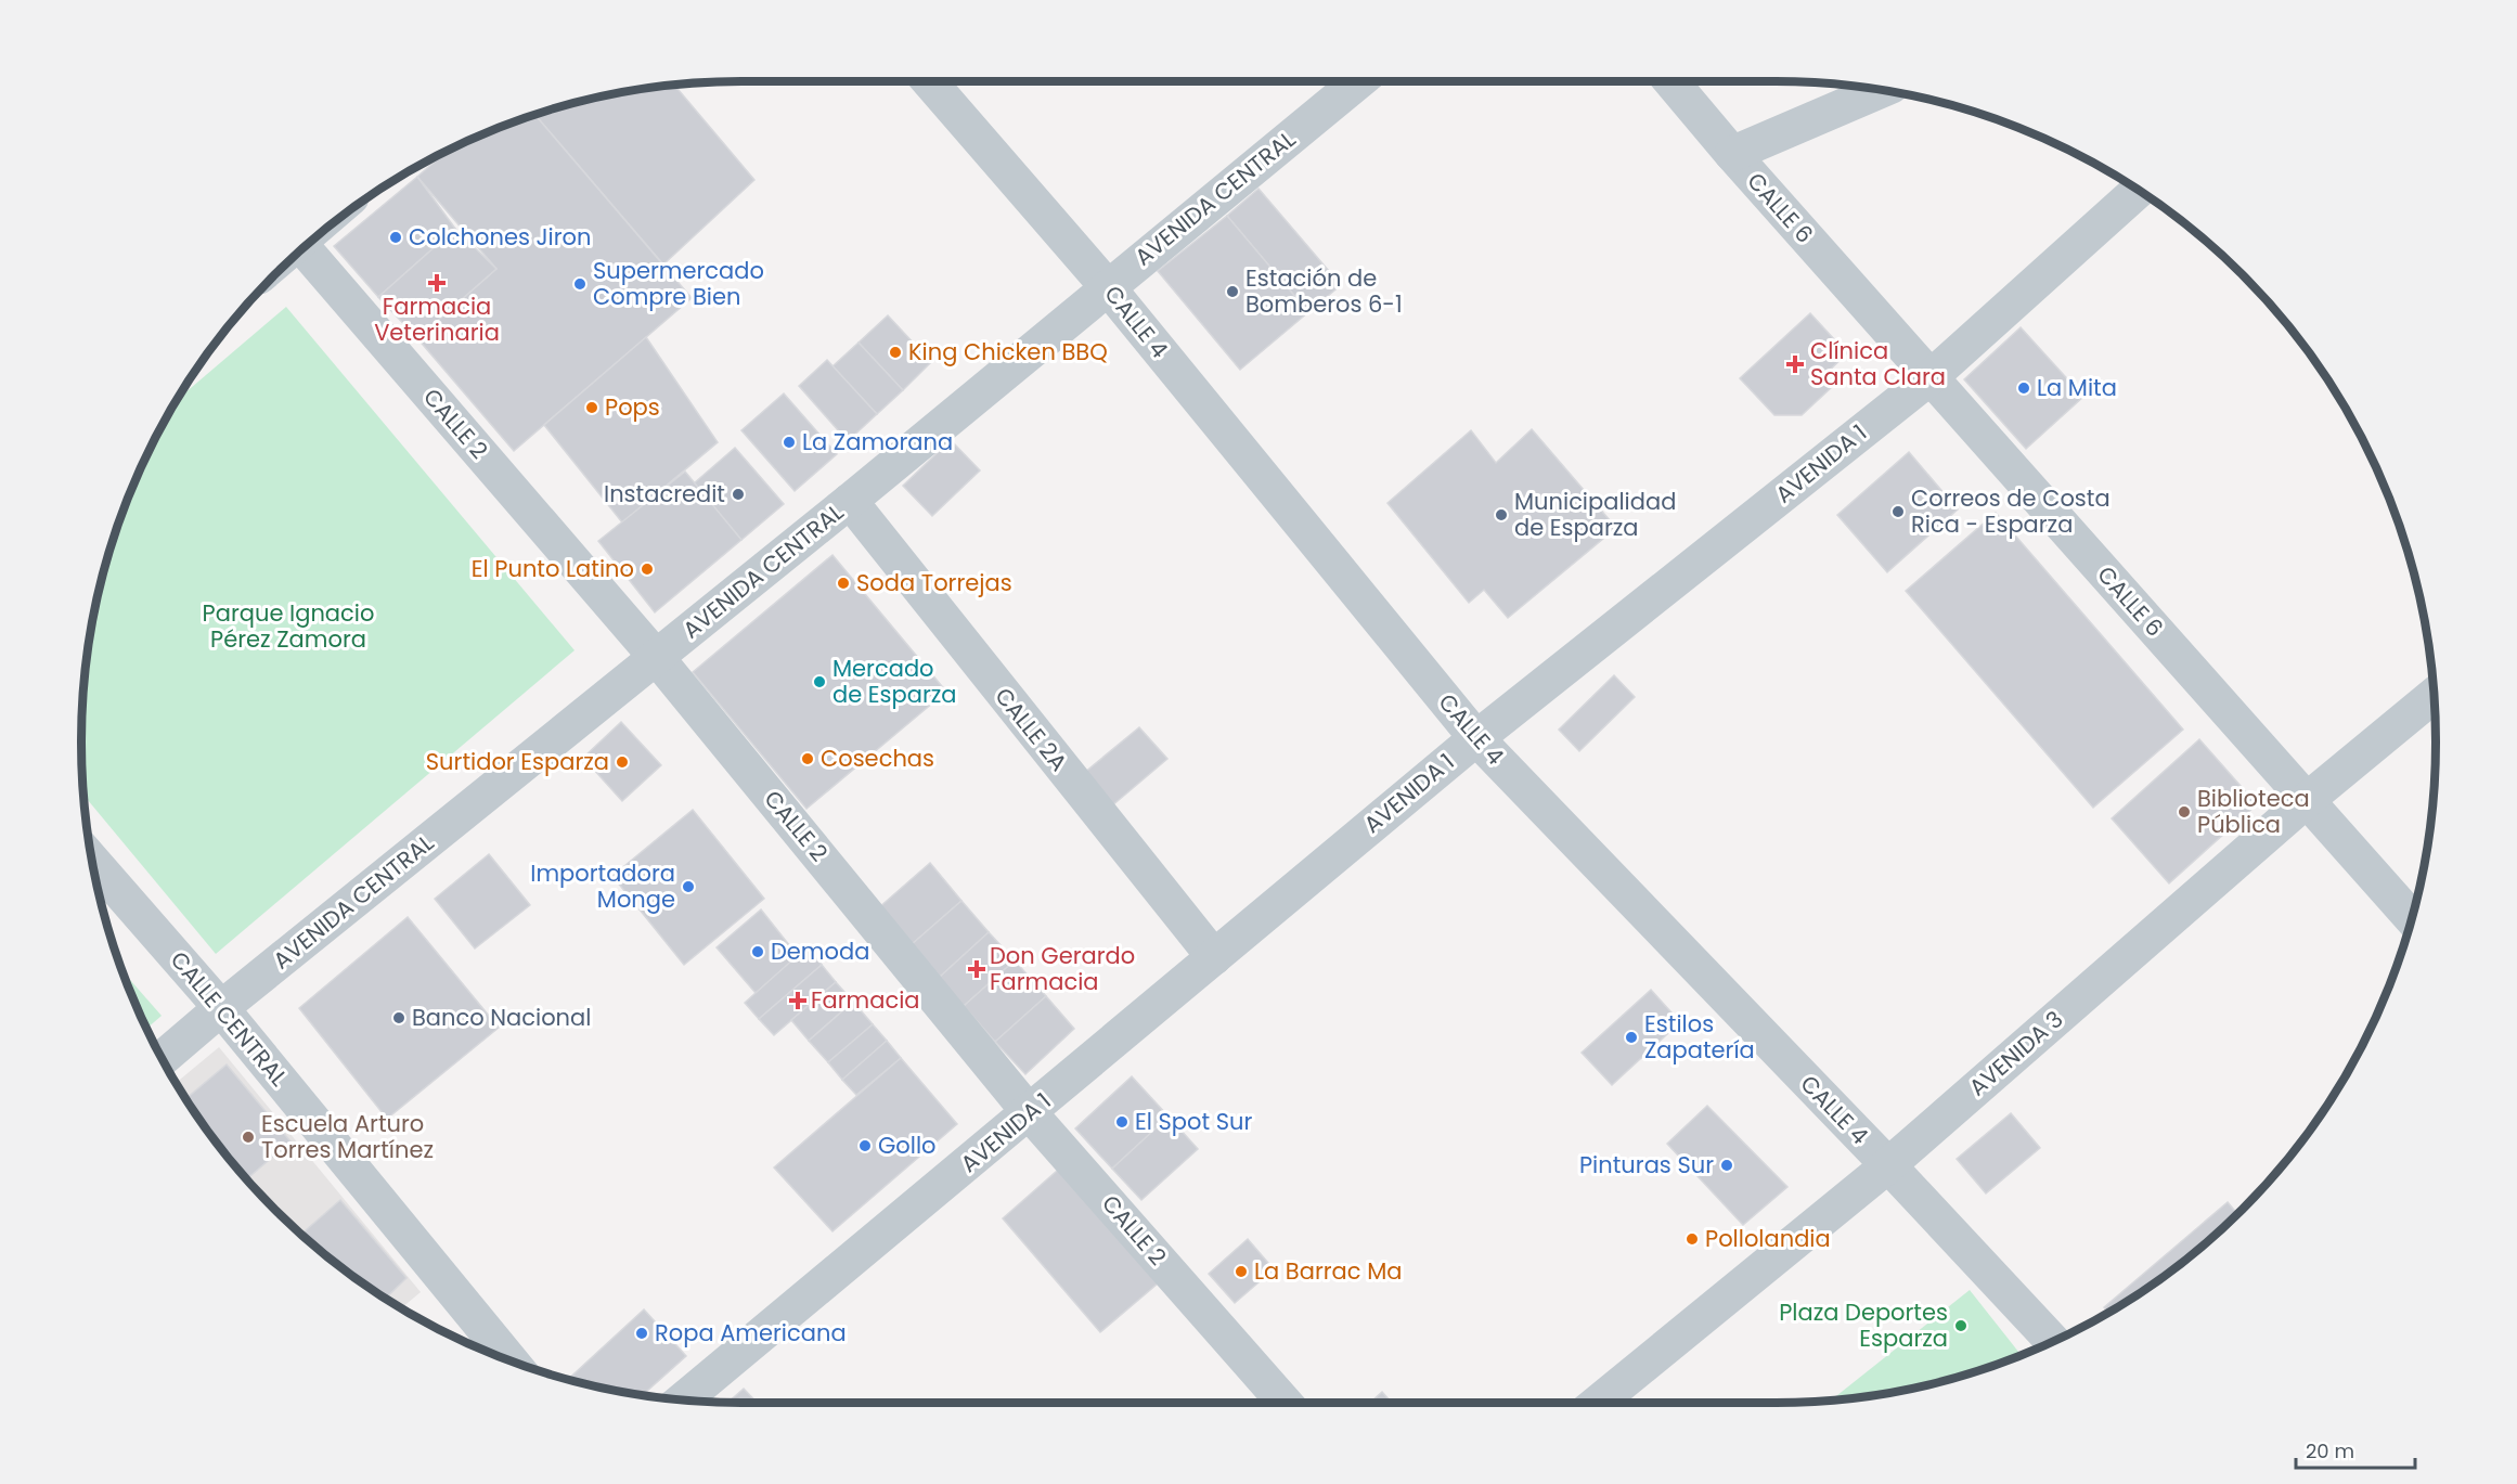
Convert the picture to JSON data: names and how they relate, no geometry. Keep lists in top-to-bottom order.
{
  "streets": {
    "street": [
      "AVENIDA CENTRAL",
      "CALLE 6",
      "CALLE 4",
      "CALLE 2",
      "AVENIDA 1",
      "CALLE 2A",
      "CALLE CENTRAL",
      "AVENIDA 3"
    ]
  },
  "crossings": [
    ["AVENIDA CENTRAL", "CALLE 4"],
    ["AVENIDA CENTRAL", "CALLE 2"],
    ["AVENIDA CENTRAL", "CALLE 2A"],
    ["AVENIDA CENTRAL", "CALLE CENTRAL"],
    ["CALLE 6", "AVENIDA 1"],
    ["CALLE 6", "AVENIDA 3"],
    ["CALLE 4", "AVENIDA 1"],
    ["CALLE 4", "AVENIDA 3"],
    ["CALLE 2", "AVENIDA 1"],
    ["AVENIDA 1", "CALLE 2A"]
  ],
  "parks": ["Parque Ignacio Pérez Zamora"],
  "places": {
    "other": [
      "Colchones Jiron",
      "Supermercado Compre Bien",
      "Estación de Bomberos 6-1",
      "King Chicken BBQ",
      "La Mita",
      "Pops",
      "La Zamorana",
      "Instacredit",
      "Correos de Costa Rica - Esparza",
      "Municipalidad de Esparza",
      "El Punto Latino",
      "Soda Torrejas",
      "Mercado de Esparza",
      "Cosechas",
      "Surtidor Esparza",
      "Biblioteca Pública",
      "Importadora Monge",
      "Demoda",
      "Banco Nacional",
      "Estilos Zapatería",
      "El Spot Sur",
      "Escuela Arturo Torres Martínez",
      "Gollo",
      "Pinturas Sur",
      "Pollolandia",
      "La Barrac Ma",
      "Plaza Deportes Esparza",
      "Ropa Americana"
    ],
    "health": [
      "Farmacia Veterinaria",
      "Clínica Santa Clara",
      "Don Gerardo Farmacia",
      "Farmacia"
    ]
  },
  "scale_bar": "20 m"
}
